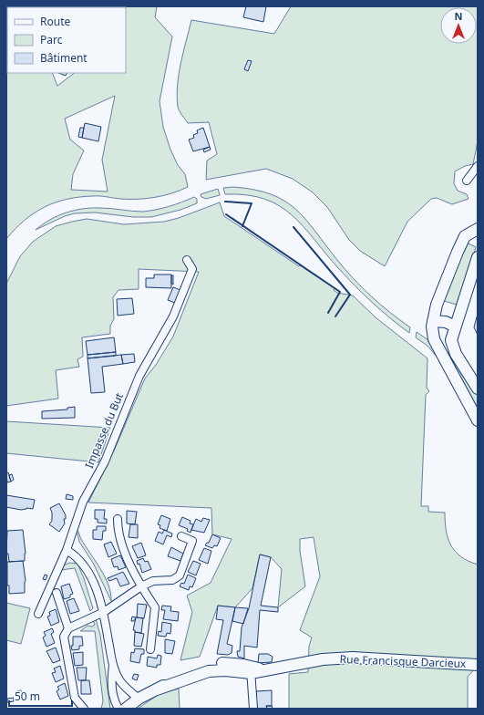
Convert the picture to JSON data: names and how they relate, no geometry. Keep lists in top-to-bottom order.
{
  "streets": {
    "street": ["Impasse du But", "Rue Francisque Darcieux"]
  },
  "legend": ["Route", "Parc", "Bâtiment"],
  "scale_bar": "50 m",
  "north": "top"
}
